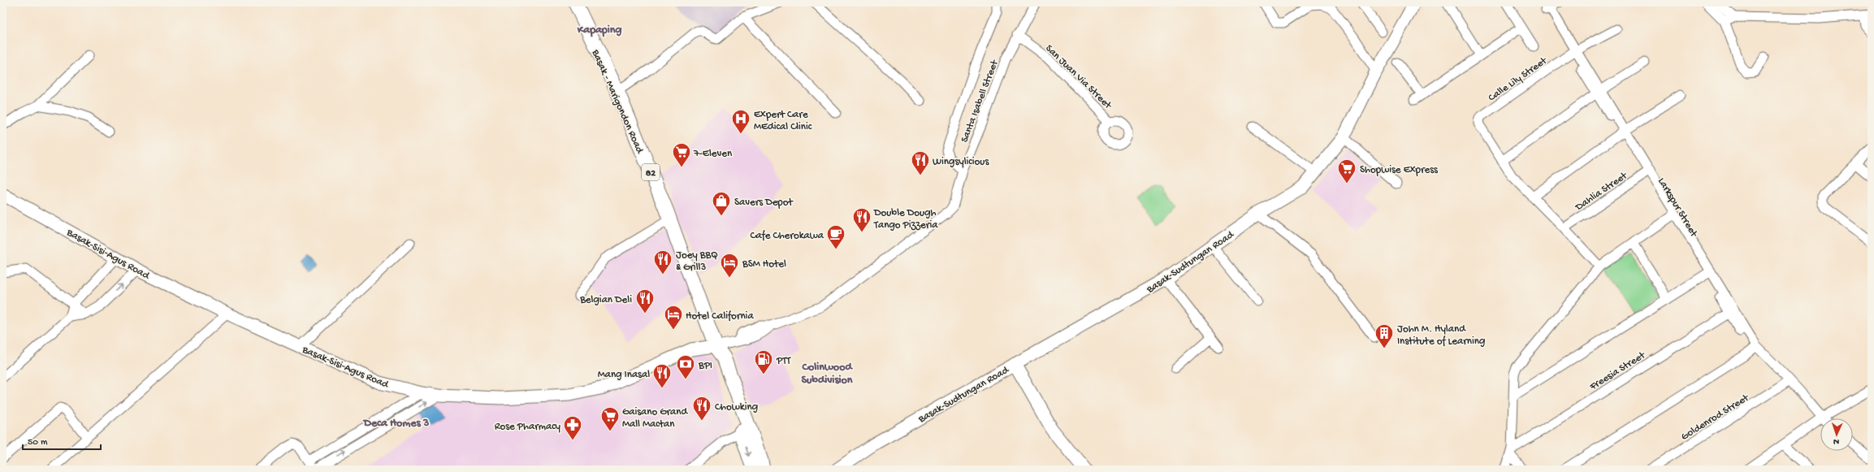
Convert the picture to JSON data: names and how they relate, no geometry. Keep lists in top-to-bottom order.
{
  "streets": {
    "main road": ["Basak - Marigondon Road", "82"],
    "street": [
      "San Juan Via Street",
      "Calle Lily Street",
      "Santa Isabell Street",
      "Dahlia Street",
      "Larkspur Street",
      "Basak-Sisi-Agus Road",
      "Basak-Sudtungan Road",
      "Freesia Street",
      "Goldenrod Street"
    ]
  },
  "crossings": [
    ["San Juan Via Street", "Santa Isabell Street"],
    ["Calle Lily Street", "Larkspur Street"],
    ["Basak - Marigondon Road", "Santa Isabell Street"],
    ["Basak - Marigondon Road", "Basak-Sisi-Agus Road"],
    ["Santa Isabell Street", "Basak-Sisi-Agus Road"],
    ["Dahlia Street", "Larkspur Street"],
    ["Larkspur Street", "Freesia Street"],
    ["Larkspur Street", "Goldenrod Street"]
  ],
  "districts": ["Kapaping", "Colinwood Subdivision", "Deca Homes 3"],
  "places": {
    "hospital": ["Expert Care MEdical Clinic"],
    "supermarket": ["7-Eleven", "Shopwise Express", "Gaisano Grand Mall Mactan"],
    "restaurant": [
      "Wingsylicious",
      "Double Dough Tango Pizzeria",
      "Joey BBQ & Grill3",
      "Belgian Deli",
      "Mang Inasal",
      "Chowking"
    ],
    "shop": ["Savers Depot"],
    "cafe": ["Cafe Cherokawa"],
    "hotel": ["BSM Hotel", "Hotel California"],
    "building": ["John M. Hyland Institute of Learning"],
    "fuel station": ["PTT"],
    "bank": ["BPI"],
    "pharmacy": ["Rose Pharmacy"]
  },
  "scale_bar": "50 m",
  "north": "bottom"
}
